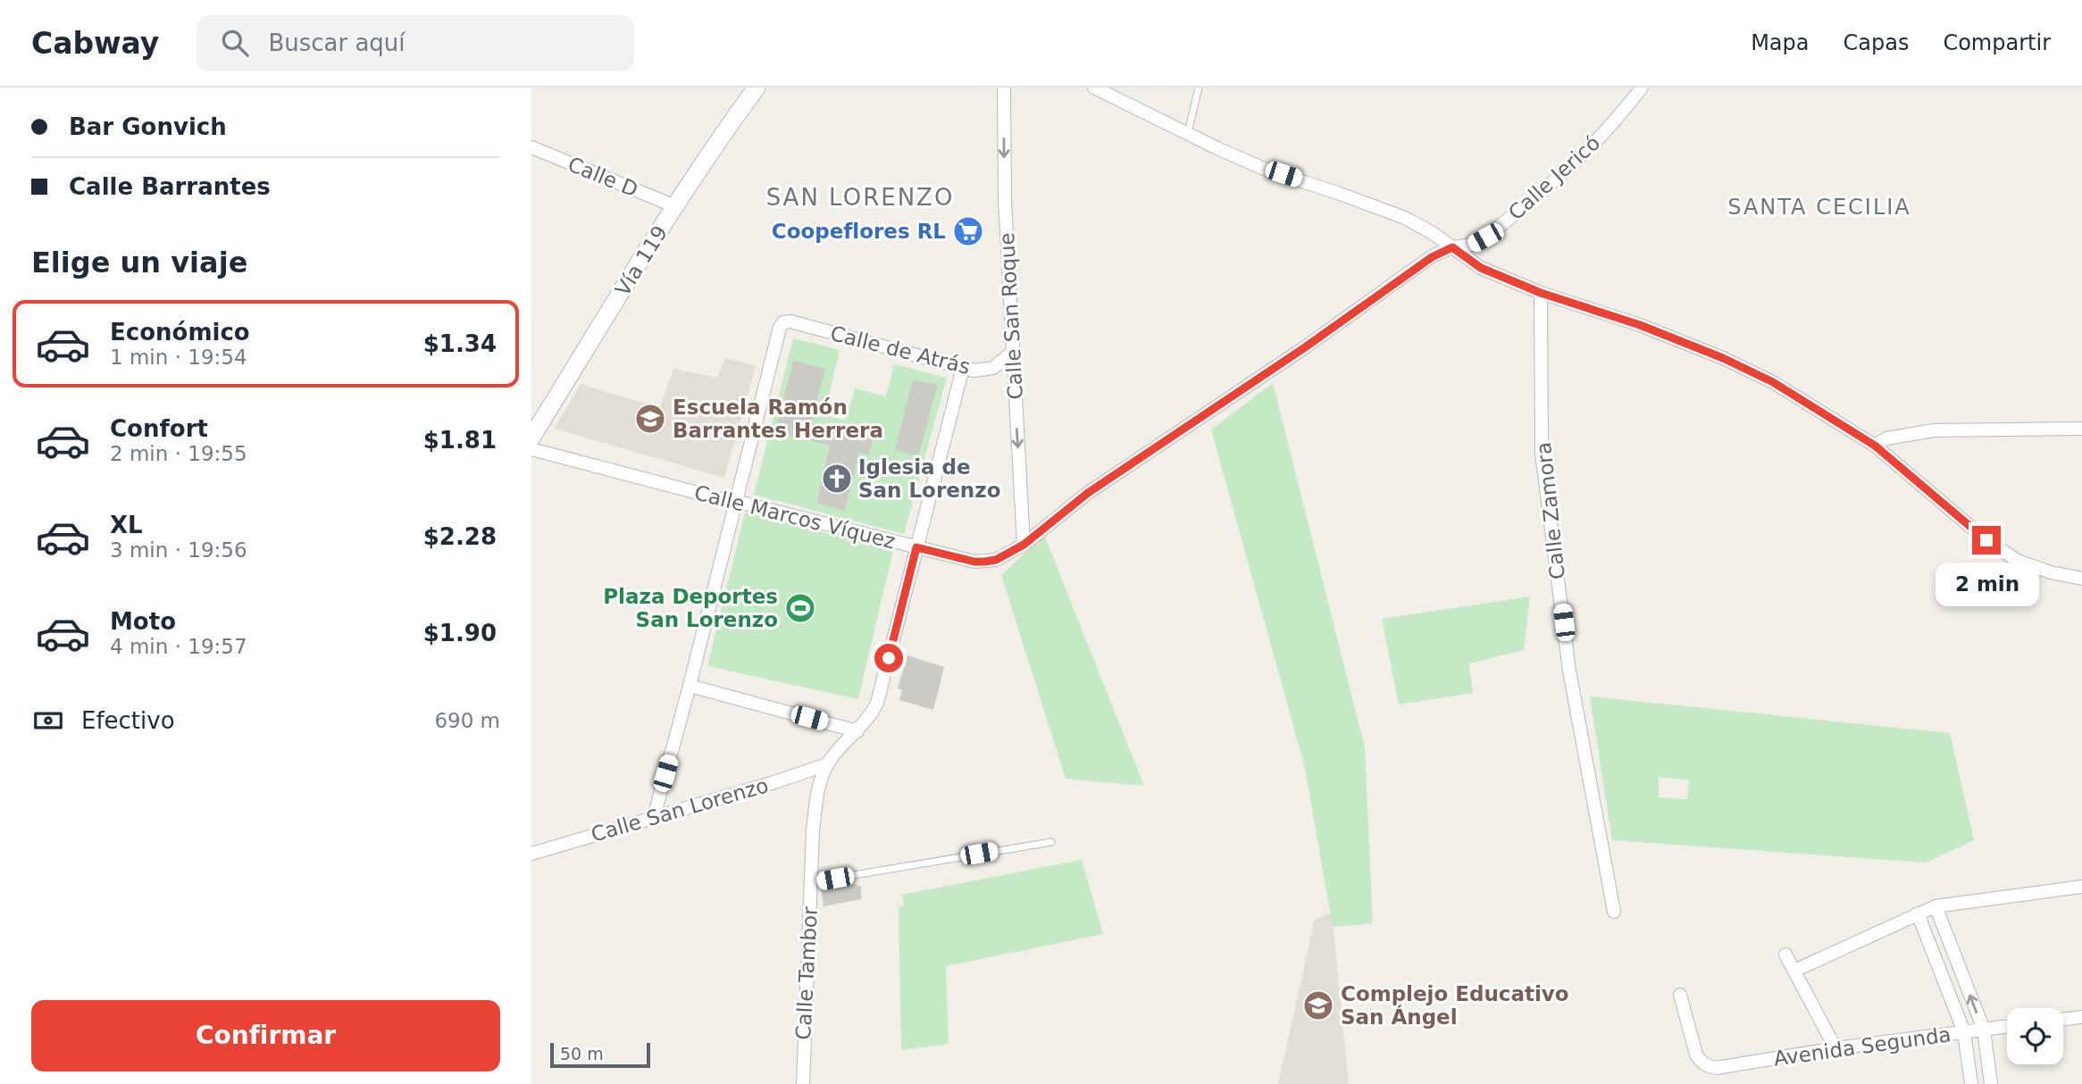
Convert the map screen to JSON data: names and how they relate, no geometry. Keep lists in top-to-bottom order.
{
  "streets": {
    "main road": ["Vía 119"],
    "street": [
      "Calle D",
      "Calle Jericó",
      "Calle San Roque",
      "Calle de Atrás",
      "Calle Zamora",
      "Calle Marcos Víquez",
      "Calle San Lorenzo",
      "Calle Tambor",
      "Avenida Segunda"
    ]
  },
  "crossings": [
    ["Calle D", "Vía 119"],
    ["Calle Jericó", "Calle Marcos Víquez"],
    ["Calle San Roque", "Calle de Atrás"],
    ["Calle San Roque", "Calle Marcos Víquez"],
    ["Calle de Atrás", "Calle Marcos Víquez"],
    ["Calle de Atrás", "Calle Tambor"],
    ["Calle Marcos Víquez", "Calle Tambor"],
    ["Calle San Lorenzo", "Calle Tambor"]
  ],
  "one_way": ["Calle San Roque"],
  "districts": ["SAN LORENZO", "SANTA CECILIA"],
  "places": {
    "supermarket": ["Coopeflores RL"],
    "school or university": ["Escuela Ramón Barrantes Herrera", "Complejo Educativo San Ángel"],
    "church": ["Iglesia de San Lorenzo"],
    "sports": ["Plaza Deportes San Lorenzo"]
  },
  "scale_bar": "50 m",
  "page": {
    "header": "Cabway",
    "search": "Buscar aquí",
    "nav": ["Mapa", "Capas", "Compartir"],
    "banner": ["Bar Gonvich", "Calle Barrantes"],
    "heading": "Elige un viaje",
    "list": [
      {
        "name": "Económico",
        "note": "1 min · 19:54",
        "value": "$1.34"
      },
      {
        "name": "Confort",
        "note": "2 min · 19:55",
        "value": "$1.81"
      },
      {
        "name": "XL",
        "note": "3 min · 19:56",
        "value": "$2.28"
      },
      {
        "name": "Moto",
        "note": "4 min · 19:57",
        "value": "$1.90"
      }
    ],
    "bubble": "2 min",
    "pay": ["Efectivo", "690 m"],
    "buttons": "Confirmar",
    "scale": "50 m"
  }
}
